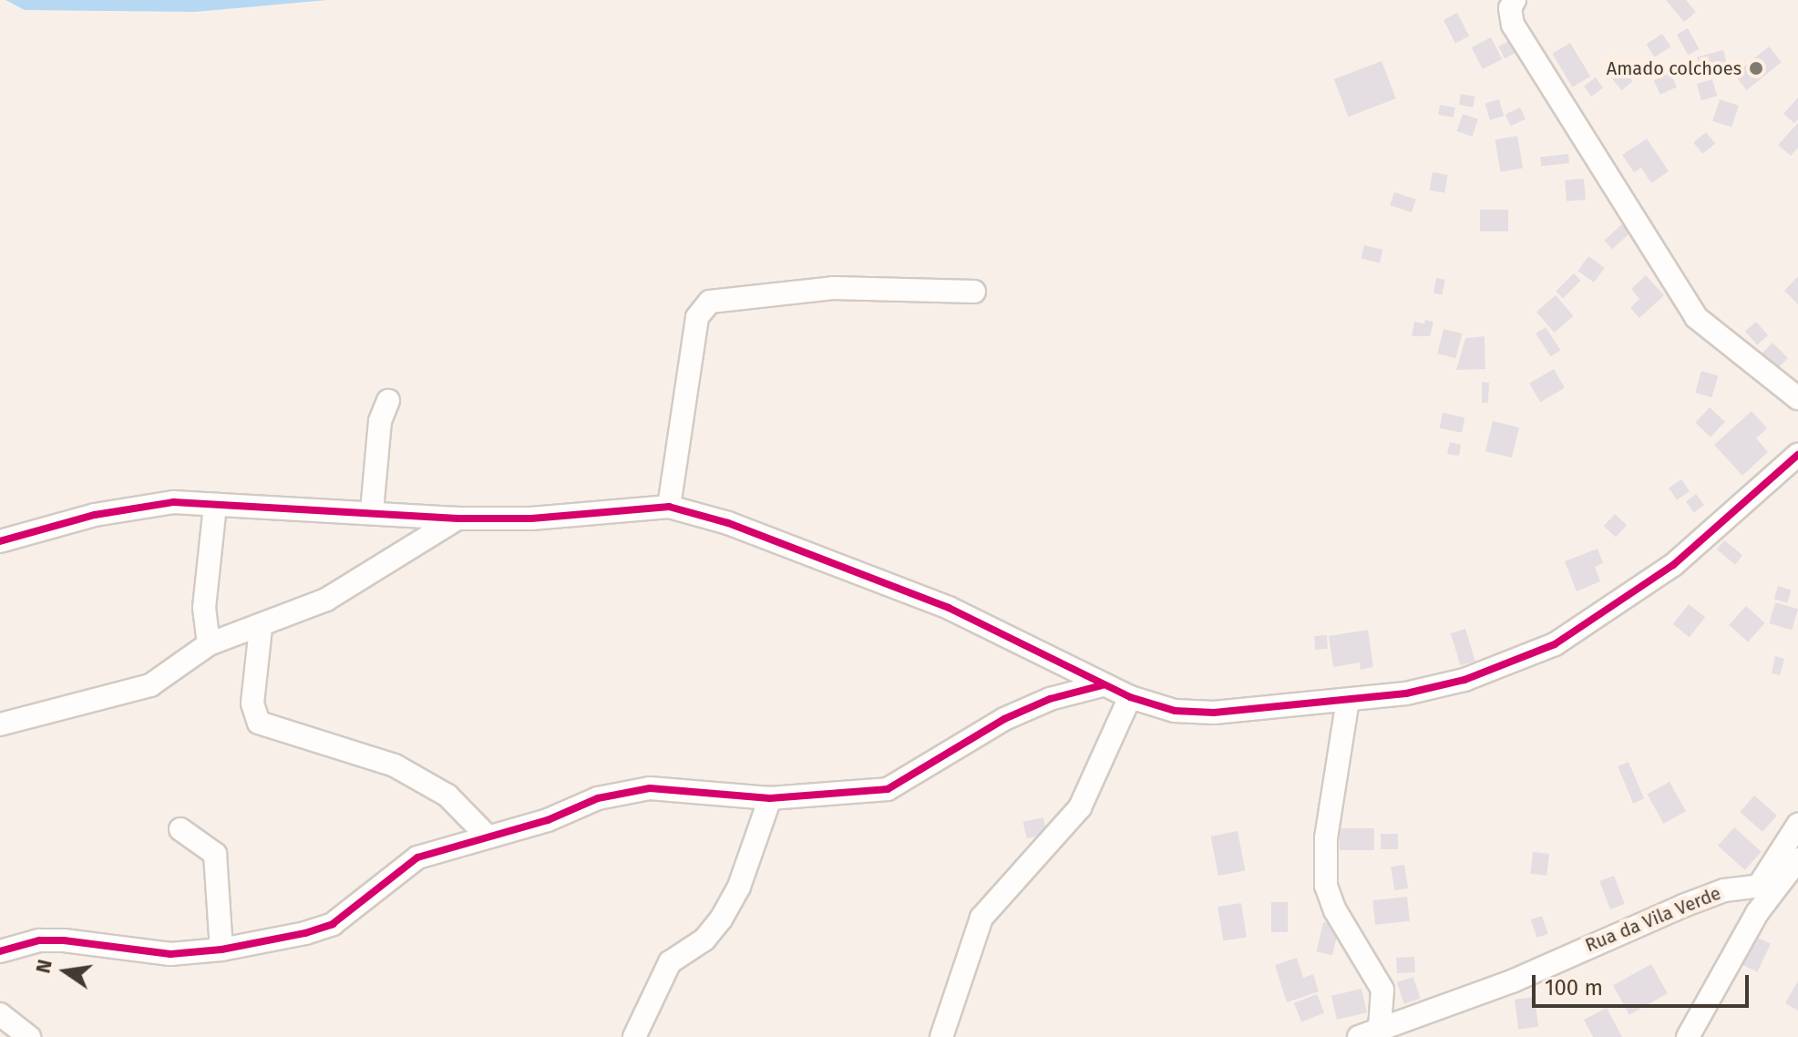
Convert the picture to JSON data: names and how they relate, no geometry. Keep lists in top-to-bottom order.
{
  "streets": {
    "street": ["Rua da Vila Verde"]
  },
  "places": ["Amado colchoes"],
  "scale_bar": "100 m",
  "north": "left"
}
